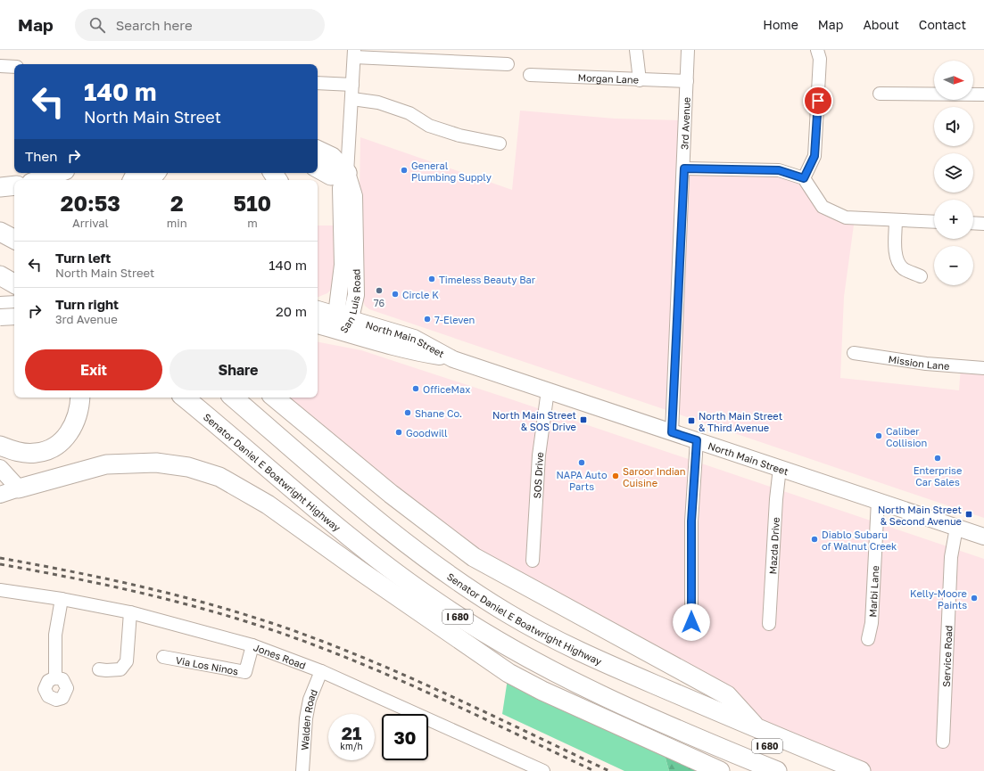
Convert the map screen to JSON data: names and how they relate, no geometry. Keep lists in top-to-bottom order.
{
  "streets": {
    "highway": ["Senator Daniel E Boatwright Highway", "I 680"],
    "main road": ["San Luis Road", "North Main Street"],
    "street": [
      "Morgan Lane",
      "3rd Avenue",
      "Mission Lane",
      "SOS Drive",
      "Mazda Drive",
      "Marbi Lane",
      "Jones Road",
      "Service Road",
      "Via Los Ninos",
      "Walden Road"
    ]
  },
  "crossings": [
    ["Morgan Lane", "3rd Avenue"],
    ["3rd Avenue", "North Main Street"],
    ["San Luis Road", "North Main Street"],
    ["North Main Street", "SOS Drive"],
    ["North Main Street", "Mazda Drive"],
    ["North Main Street", "Marbi Lane"],
    ["North Main Street", "Service Road"],
    ["Senator Daniel E Boatwright Highway", "I 680"],
    ["Jones Road", "Via Los Ninos"],
    ["Jones Road", "Walden Road"]
  ],
  "places": {
    "other": [
      "General Plumbing Supply",
      "Timeless Beauty Bar",
      "76",
      "Circle K",
      "7-Eleven",
      "OfficeMax",
      "Shane Co.",
      "Goodwill",
      "Caliber Collision",
      "Enterprise Car Sales",
      "NAPA Auto Parts",
      "Saroor Indian Cuisine",
      "Diablo Subaru of Walnut Creek",
      "Kelly-Moore Paints"
    ],
    "transit": ["North Main Street & SOS Drive", "North Main Street & Third Avenue", "North Main Street & Second Avenue"]
  },
  "north": "right",
  "page": {
    "header": "Map",
    "search": "Search here",
    "nav": [
      "Home",
      "Map",
      "About",
      "Contact"
    ],
    "map_buttons": ["+", "−"],
    "turn": ["140 m", "North Main Street"],
    "then": "Then",
    "eta": [
      "20:53",
      "Arrival",
      "2",
      "min",
      "510",
      "m"
    ],
    "list": [
      {
        "name": "Turn left",
        "note": "North Main Street",
        "value": "140 m"
      },
      {
        "name": "Turn right",
        "note": "3rd Avenue",
        "value": "20 m"
      }
    ],
    "buttons": ["Exit", "Share"],
    "speed": "21 km/h",
    "limit": "30"
  }
}
